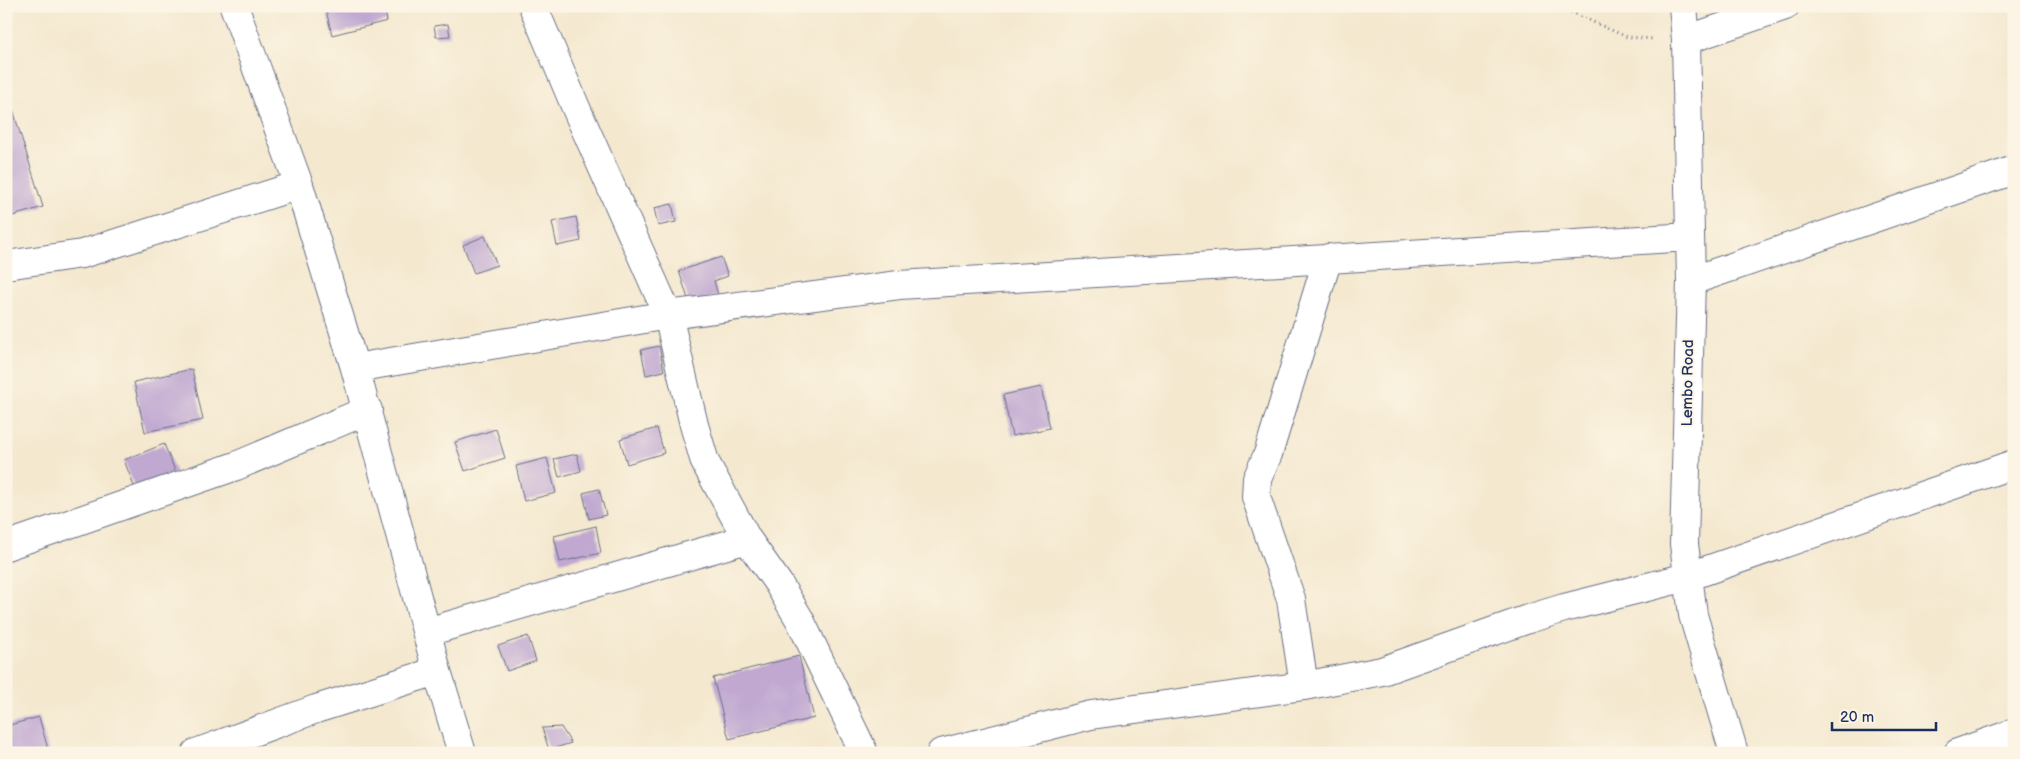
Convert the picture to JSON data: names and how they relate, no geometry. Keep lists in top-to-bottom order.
{
  "streets": {
    "street": ["Lembo Road"]
  },
  "scale_bar": "20 m"
}
